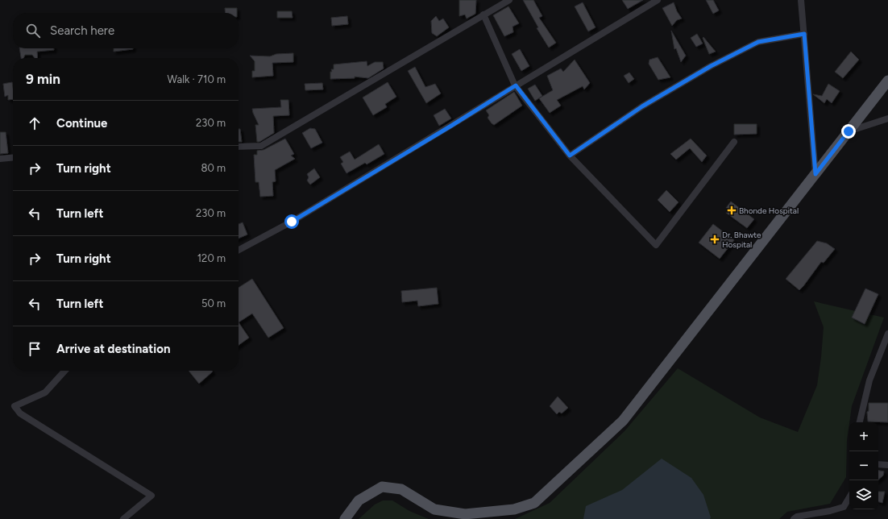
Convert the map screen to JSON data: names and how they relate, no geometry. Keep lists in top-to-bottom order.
{
  "places": {
    "health": ["Bhonde Hospital", "Dr. Bhawte Hospital"]
  },
  "page": {
    "search": "Search here",
    "heading": ["9 min", "Walk · 710 m"],
    "list": [
      ["Continue", "230 m"],
      ["Turn right", "80 m"],
      ["Turn left", "230 m"],
      ["Turn right", "120 m"],
      ["Turn left", "50 m"],
      "Arrive at destination"
    ],
    "map_buttons": ["+", "−"]
  }
}
